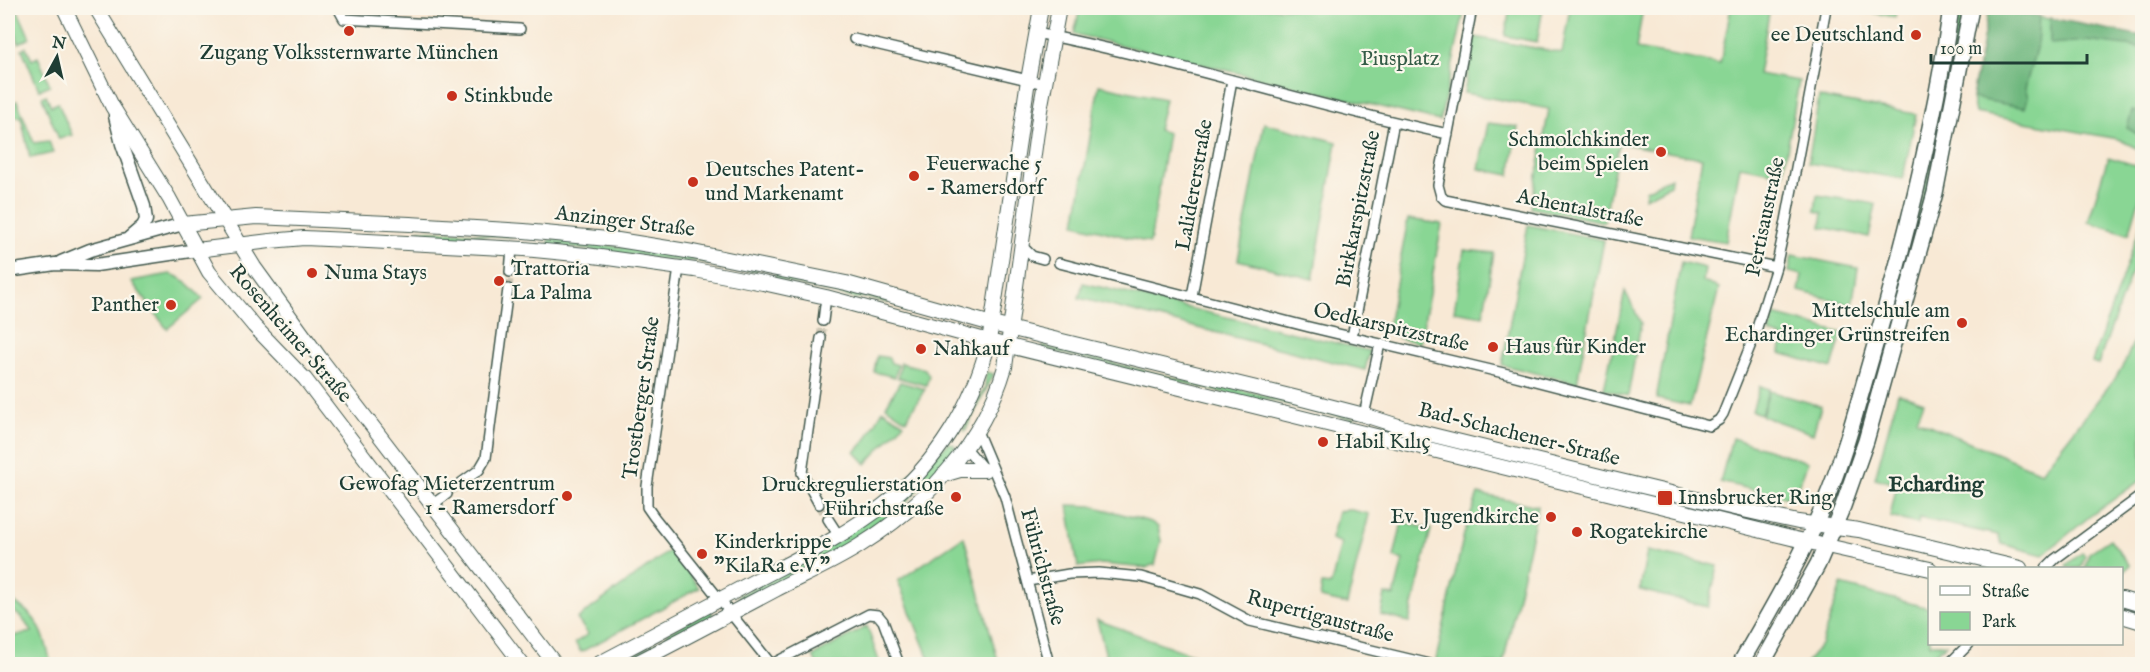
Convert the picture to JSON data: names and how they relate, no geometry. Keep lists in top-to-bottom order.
{
  "streets": {
    "main road": ["Anzinger Straße", "Rosenheimer Straße", "Bad-Schachener-Straße"],
    "street": [
      "Lalidererstraße",
      "Birkkarspitzstraße",
      "Achentalstraße",
      "Pertisaustraße",
      "Oedkarspitzstraße",
      "Trostberger Straße",
      "Führichstraße",
      "Rupertigaustraße"
    ]
  },
  "crossings": [
    ["Lalidererstraße", "Oedkarspitzstraße"],
    ["Birkkarspitzstraße", "Oedkarspitzstraße"],
    ["Achentalstraße", "Pertisaustraße"],
    ["Pertisaustraße", "Oedkarspitzstraße"],
    ["Anzinger Straße", "Rosenheimer Straße"],
    ["Anzinger Straße", "Trostberger Straße"],
    ["Anzinger Straße", "Bad-Schachener-Straße"],
    ["Führichstraße", "Rupertigaustraße"]
  ],
  "districts": ["Echarding"],
  "parks": ["Piusplatz"],
  "places": {
    "other": [
      "Zugang Volkssternwarte München",
      "ee Deutschland",
      "Stinkbude",
      "Schmolchkinder beim Spielen",
      "Feuerwache 5 - Ramersdorf",
      "Deutsches Patent- und Markenamt",
      "Numa Stays",
      "Trattoria La Palma",
      "Panther",
      "Mittelschule am Echardinger Grünstreifen",
      "Haus für Kinder",
      "Nahkauf",
      "Habil Kılıç",
      "Gewofag Mieterzentrum 1 - Ramersdorf",
      "Druckregulierstation Führichstraße",
      "Ev. Jugendkirche",
      "Rogatekirche",
      "Kinderkrippe \"KilaRa e.V.\""
    ],
    "transit": ["Innsbrucker Ring"]
  },
  "legend": ["Straße", "Park"],
  "scale_bar": "100 m",
  "north": "top"
}
